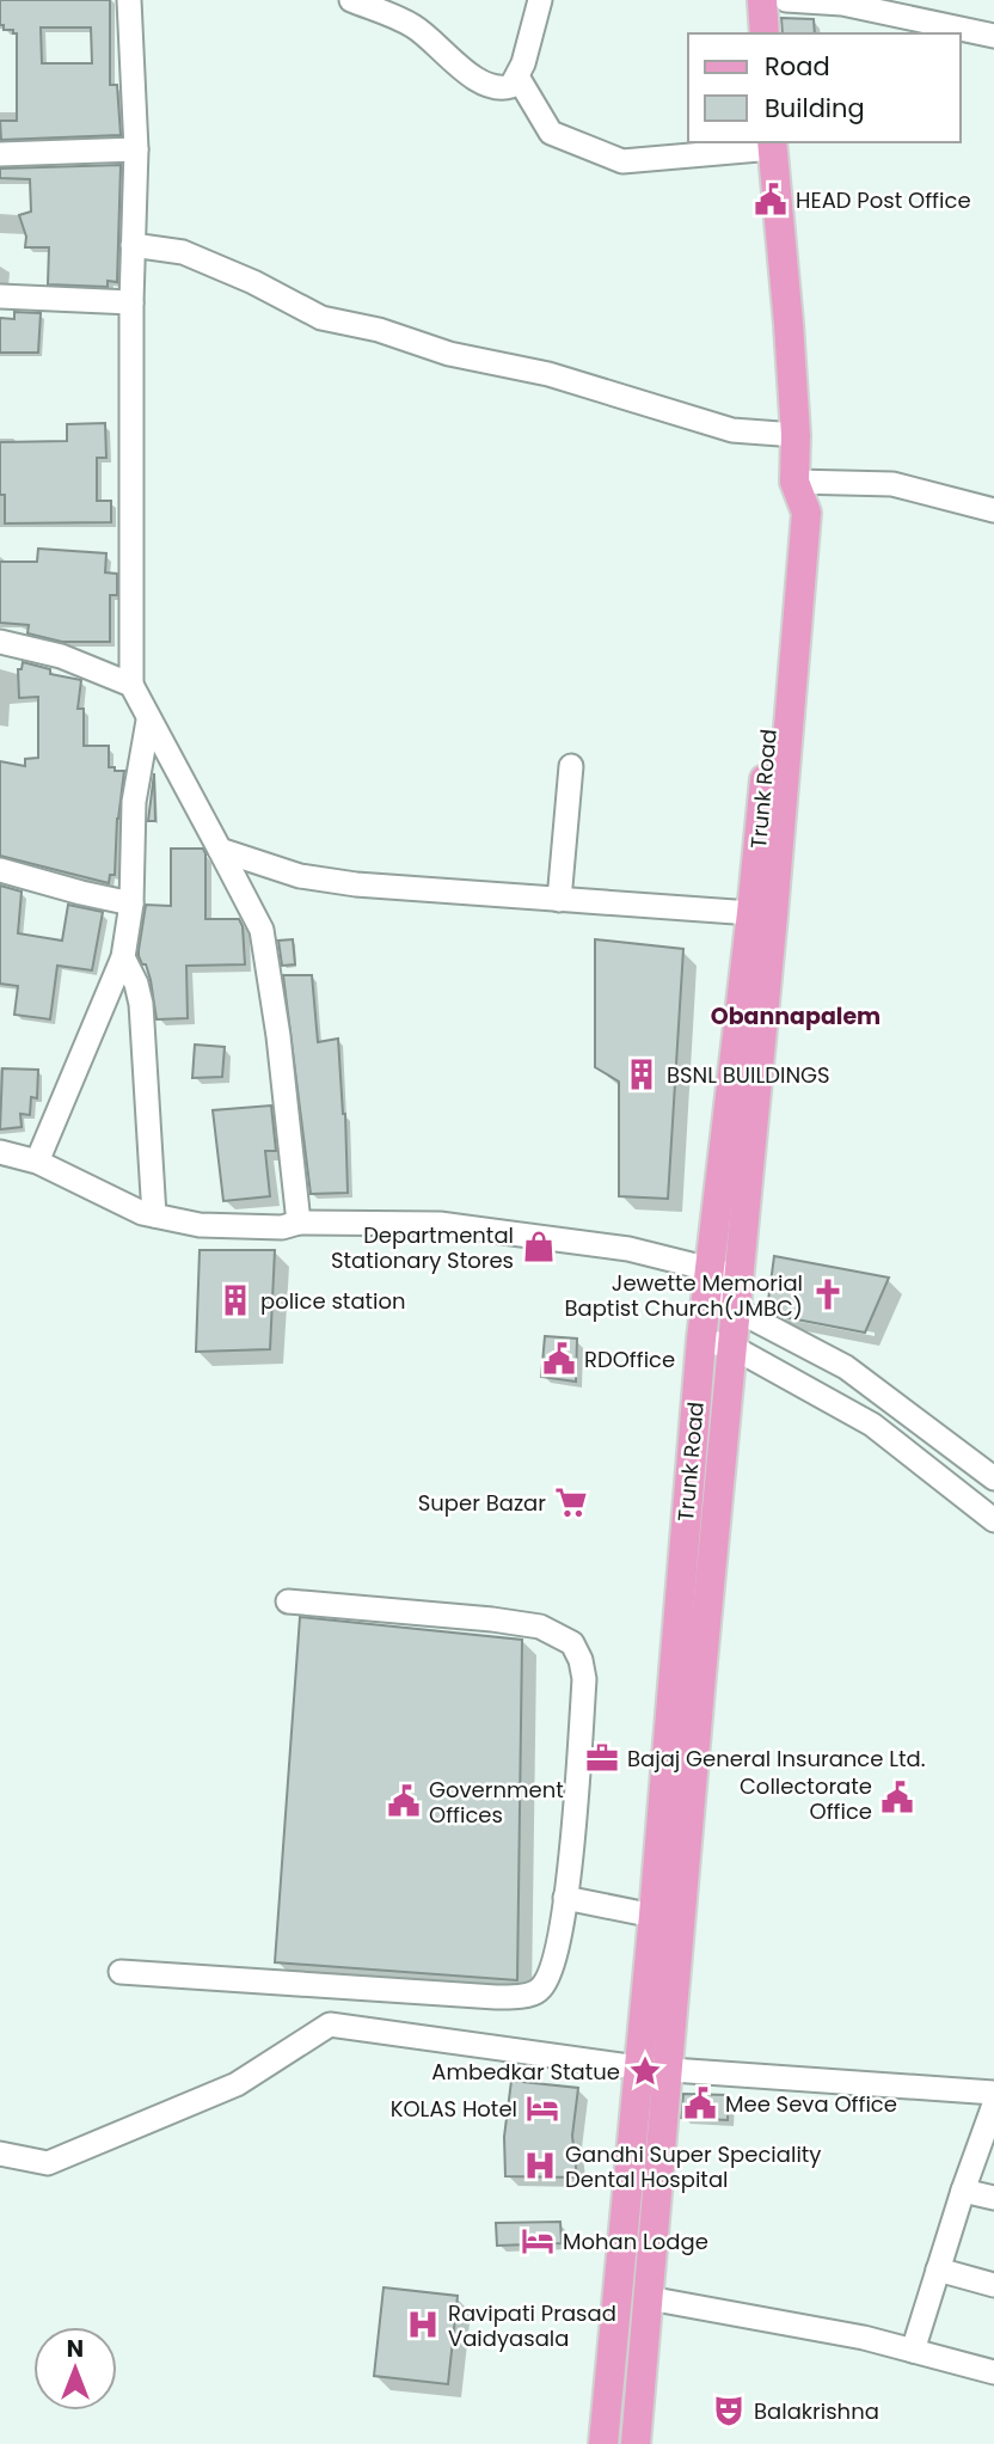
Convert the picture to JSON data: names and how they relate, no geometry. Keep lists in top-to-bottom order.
{
  "streets": {
    "main road": ["Trunk Road"]
  },
  "districts": ["Obannapalem"],
  "places": {
    "public building": [
      "HEAD Post Office",
      "RDOffice",
      "Collectorate Office",
      "Government Offices",
      "Mee Seva Office"
    ],
    "building": ["BSNL BUILDINGS", "police station"],
    "shop": ["Departmental Stationary Stores"],
    "church": ["Jewette Memorial Baptist Church(JMBC)"],
    "supermarket": ["Super Bazar"],
    "office": ["Bajaj General Insurance Ltd."],
    "place": ["Ambedkar Statue"],
    "hotel": ["KOLAS Hotel", "Mohan Lodge"],
    "hospital": ["Gandhi Super Speciality Dental Hospital", "Ravipati Prasad Vaidyasala"],
    "theatre": ["Balakrishna"]
  },
  "legend": ["Road", "Building"],
  "north": "top"
}
